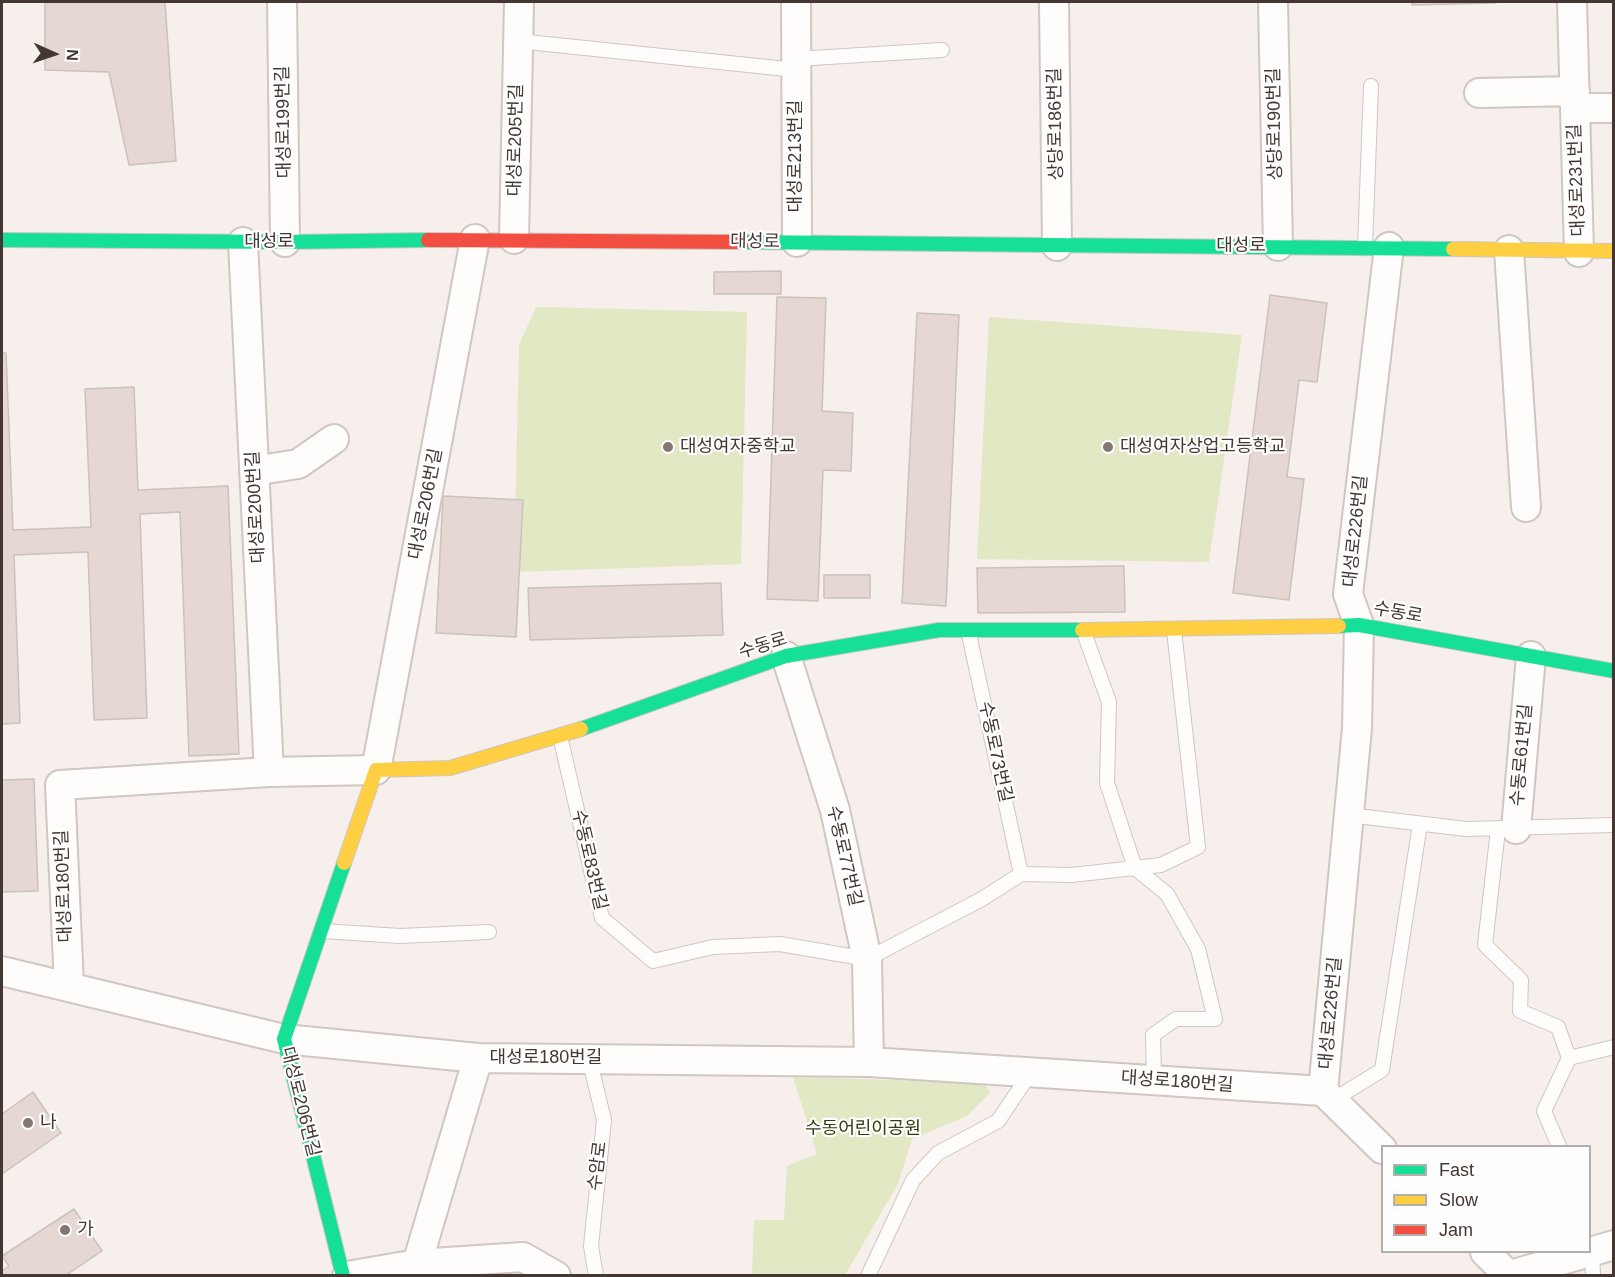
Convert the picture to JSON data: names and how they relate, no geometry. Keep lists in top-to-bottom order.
{
  "streets": {
    "street": [
      "대성로199번길",
      "상당로186번길",
      "상당로190번길",
      "대성로205번길",
      "대성로213번길",
      "대성로231번길",
      "대성로",
      "대성로206번길",
      "대성로200번길",
      "대성로226번길",
      "수동로",
      "수동로61번길",
      "수동로77번길",
      "대성로180번길"
    ],
    "lane": ["수동로73번길", "수동로83번길", "수암로"]
  },
  "crossings": [
    ["대성로199번길", "대성로"],
    ["상당로186번길", "대성로"],
    ["상당로190번길", "대성로"],
    ["대성로205번길", "대성로"],
    ["대성로213번길", "대성로"],
    ["대성로231번길", "대성로"],
    ["대성로", "대성로206번길"],
    ["대성로", "대성로200번길"],
    ["대성로", "대성로226번길"],
    ["대성로206번길", "수동로"],
    ["대성로206번길", "대성로180번길"],
    ["대성로200번길", "대성로180번길"],
    ["대성로226번길", "수동로"],
    ["대성로226번길", "대성로180번길"],
    ["수동로", "수동로73번길"],
    ["수동로", "수동로61번길"],
    ["수동로", "수동로77번길"],
    ["수동로", "수동로83번길"],
    ["수동로77번길", "수동로83번길"],
    ["수동로77번길", "대성로180번길"],
    ["대성로180번길", "수암로"]
  ],
  "parks": ["수동어린이공원"],
  "places": [
    "대성여자중학교",
    "대성여자상업고등학교",
    "나",
    "가"
  ],
  "legend": ["Fast", "Slow", "Jam"],
  "north": "right"
}
